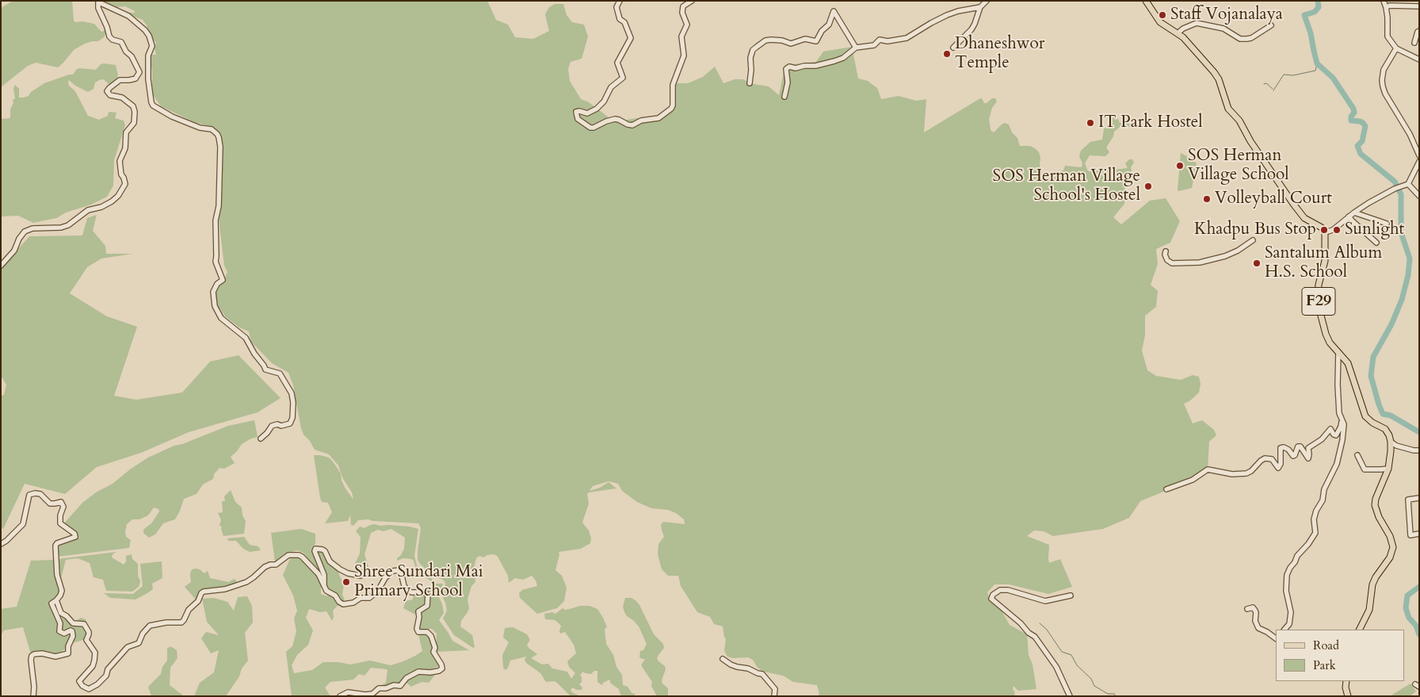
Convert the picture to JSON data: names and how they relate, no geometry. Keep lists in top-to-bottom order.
{
  "streets": {
    "main road": ["F29"]
  },
  "places": [
    "Staff Vojanalaya",
    "Dhaneshwor Temple",
    "IT Park Hostel",
    "SOS Herman Village School",
    "SOS Herman Village School's Hostel",
    "Volleyball Court",
    "Khadpu Bus Stop",
    "Sunlight",
    "Santalum Album H.S. School",
    "Shree Sundari Mai Primary School"
  ],
  "legend": ["Road", "Park"]
}
